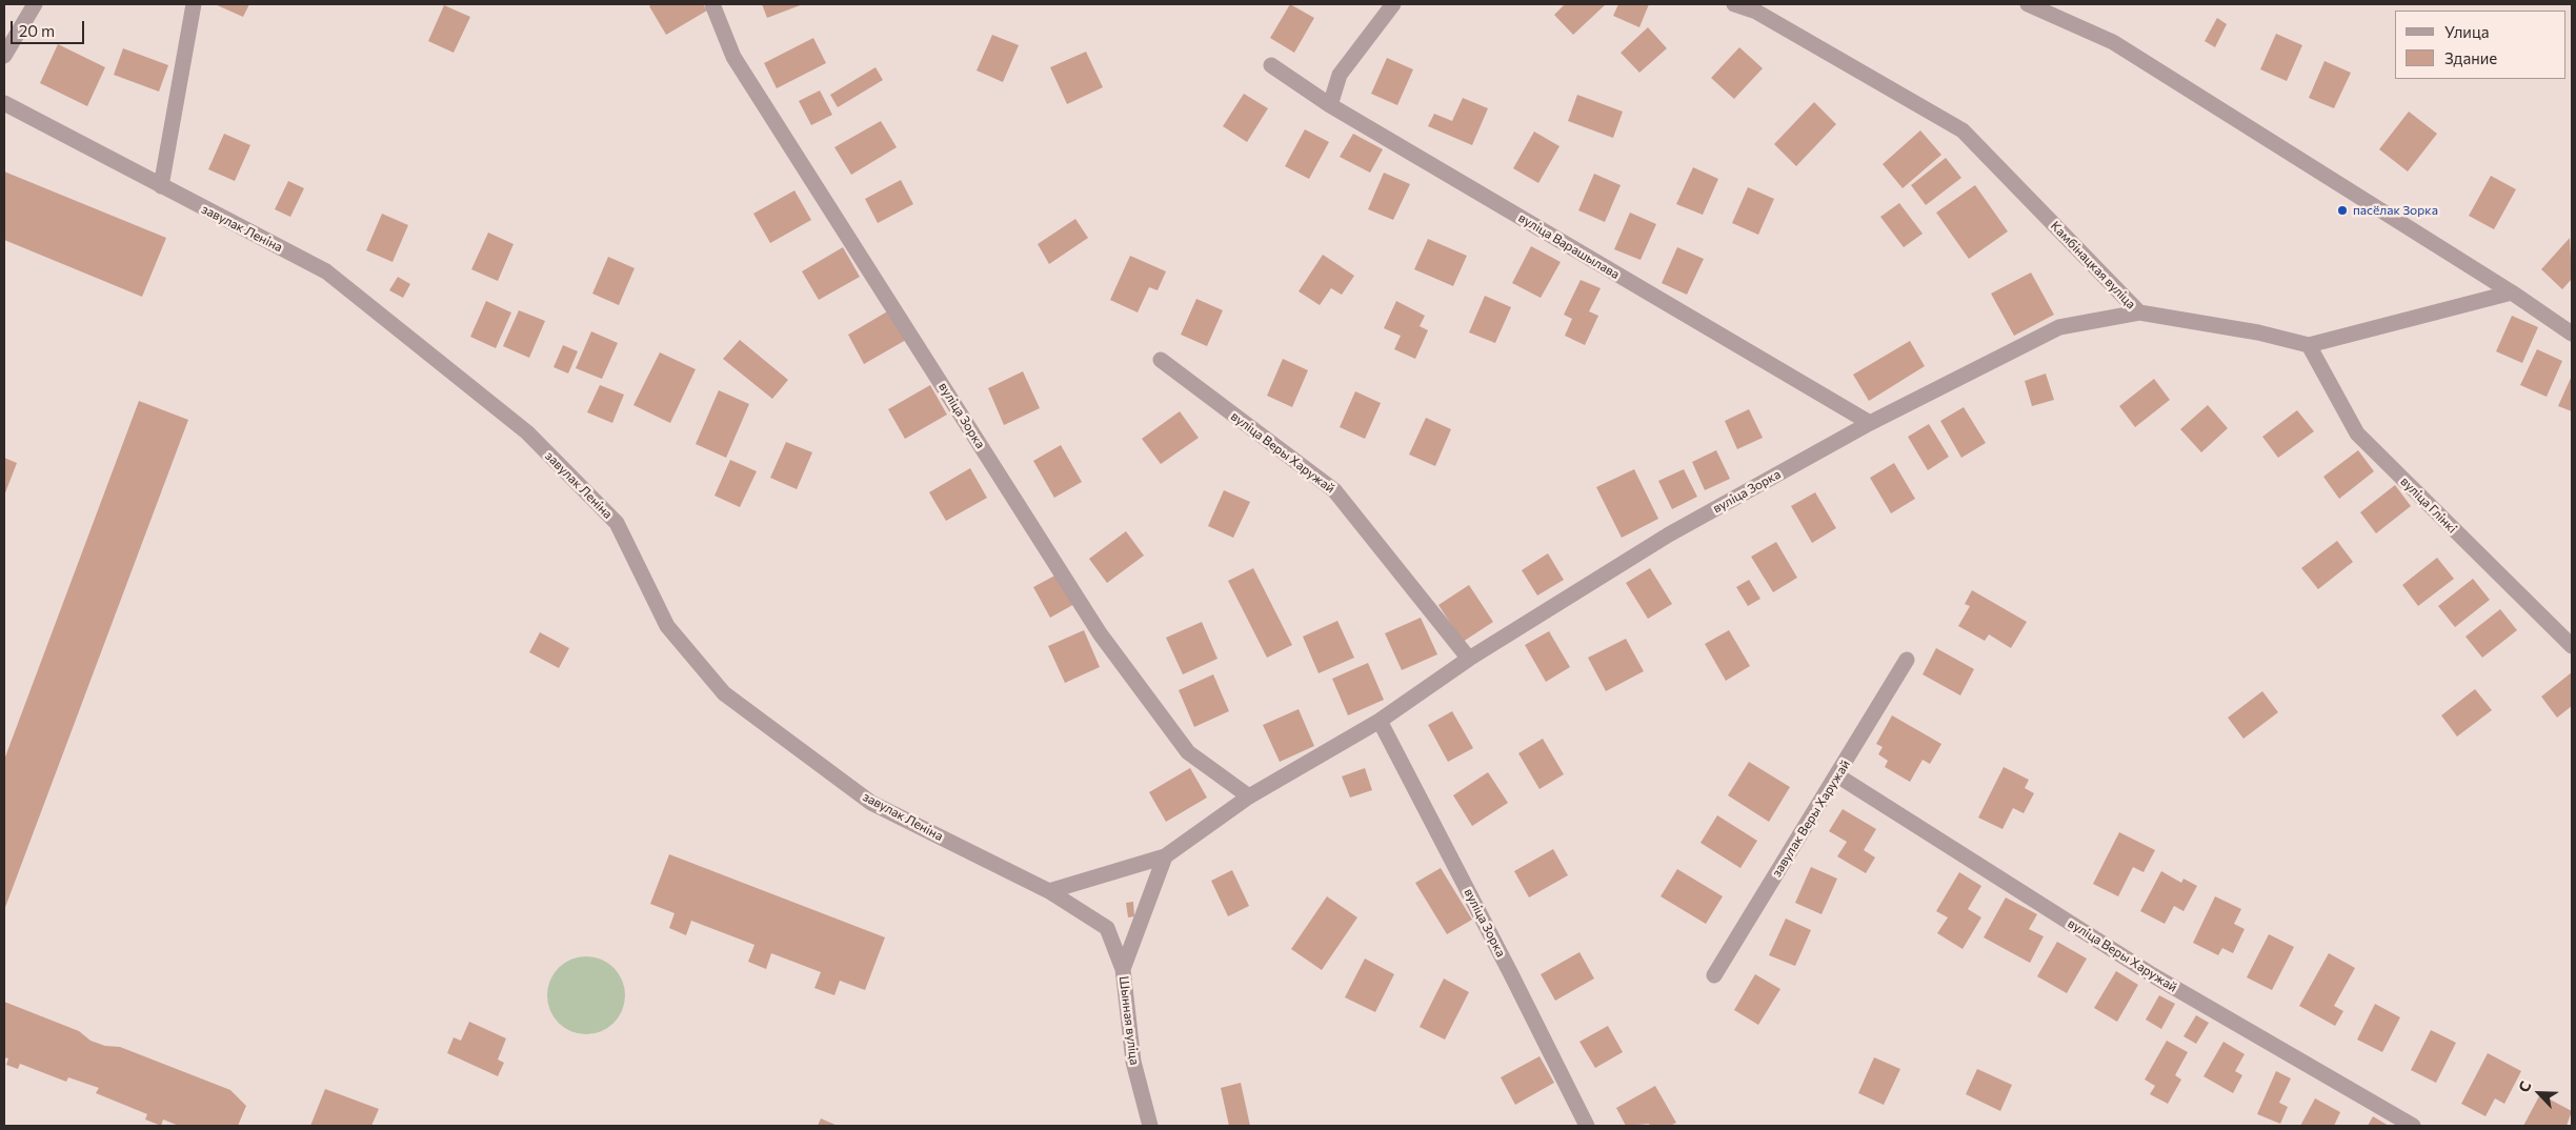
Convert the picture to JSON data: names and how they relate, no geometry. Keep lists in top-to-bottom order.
{
  "streets": {
    "street": [
      "завулак Леніна",
      "вуліца Варашылава",
      "Камбінацкая вуліца",
      "вуліца Зорка",
      "вуліца Веры Харужай",
      "вуліца Глінкі",
      "завулак Веры Харужай",
      "Шынная вуліца"
    ]
  },
  "crossings": [
    ["завулак Леніна", "Шынная вуліца"],
    ["вуліца Варашылава", "вуліца Зорка"],
    ["Камбінацкая вуліца", "вуліца Зорка"],
    ["Камбінацкая вуліца", "вуліца Глінкі"],
    ["вуліца Зорка", "вуліца Веры Харужай"],
    ["вуліца Зорка", "Шынная вуліца"],
    ["вуліца Веры Харужай", "завулак Веры Харужай"]
  ],
  "places": ["пасёлак Зорка"],
  "legend": ["Улица", "Здание"],
  "scale_bar": "20 m",
  "north": "top left"
}
